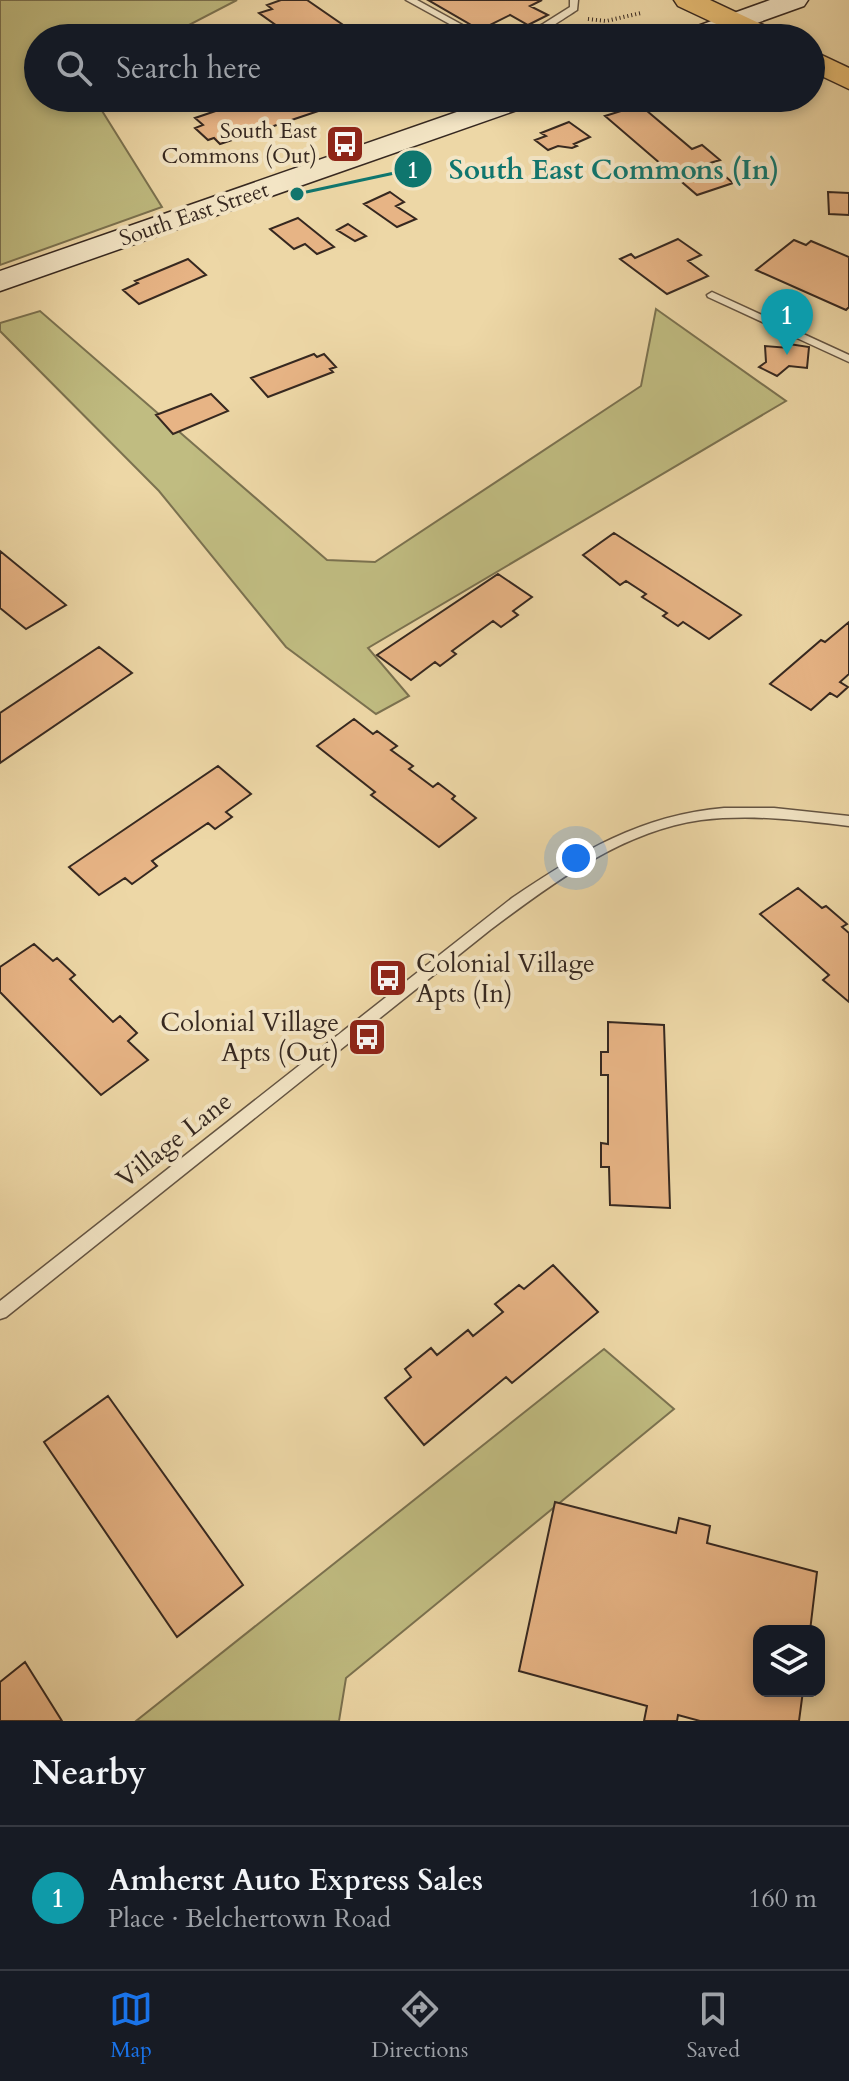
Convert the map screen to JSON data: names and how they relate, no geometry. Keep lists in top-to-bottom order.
{
  "streets": {
    "main road": ["South East Street"],
    "lane": ["Village Lane"]
  },
  "places": {
    "bus stop": ["South East Commons (Out)", "Colonial Village Apts (In)", "Colonial Village Apts (Out)"],
    "other": ["South East Commons (In)"]
  },
  "page": {
    "search": "Search here",
    "pins": "1",
    "heading": "Nearby",
    "list": [
      {
        "mark": "1",
        "name": "Amherst Auto Express Sales",
        "note": "Place · Belchertown Road",
        "value": "160 m"
      }
    ],
    "nav": ["Map", "Directions", "Saved"]
  }
}
